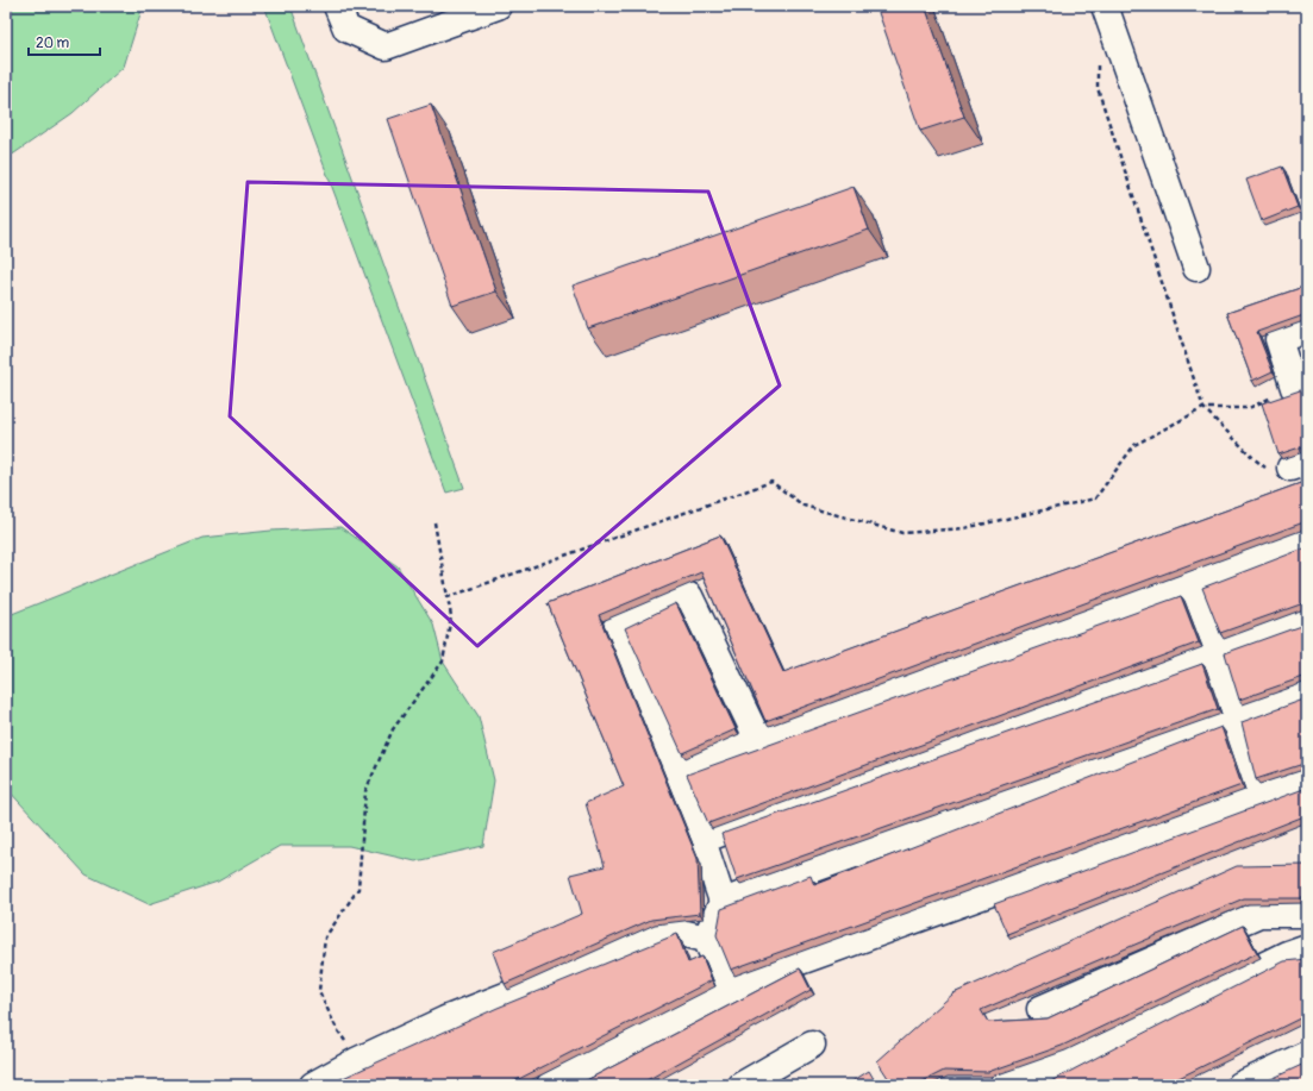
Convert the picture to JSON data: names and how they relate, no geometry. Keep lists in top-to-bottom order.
{
  "scale_bar": "20 m"
}
